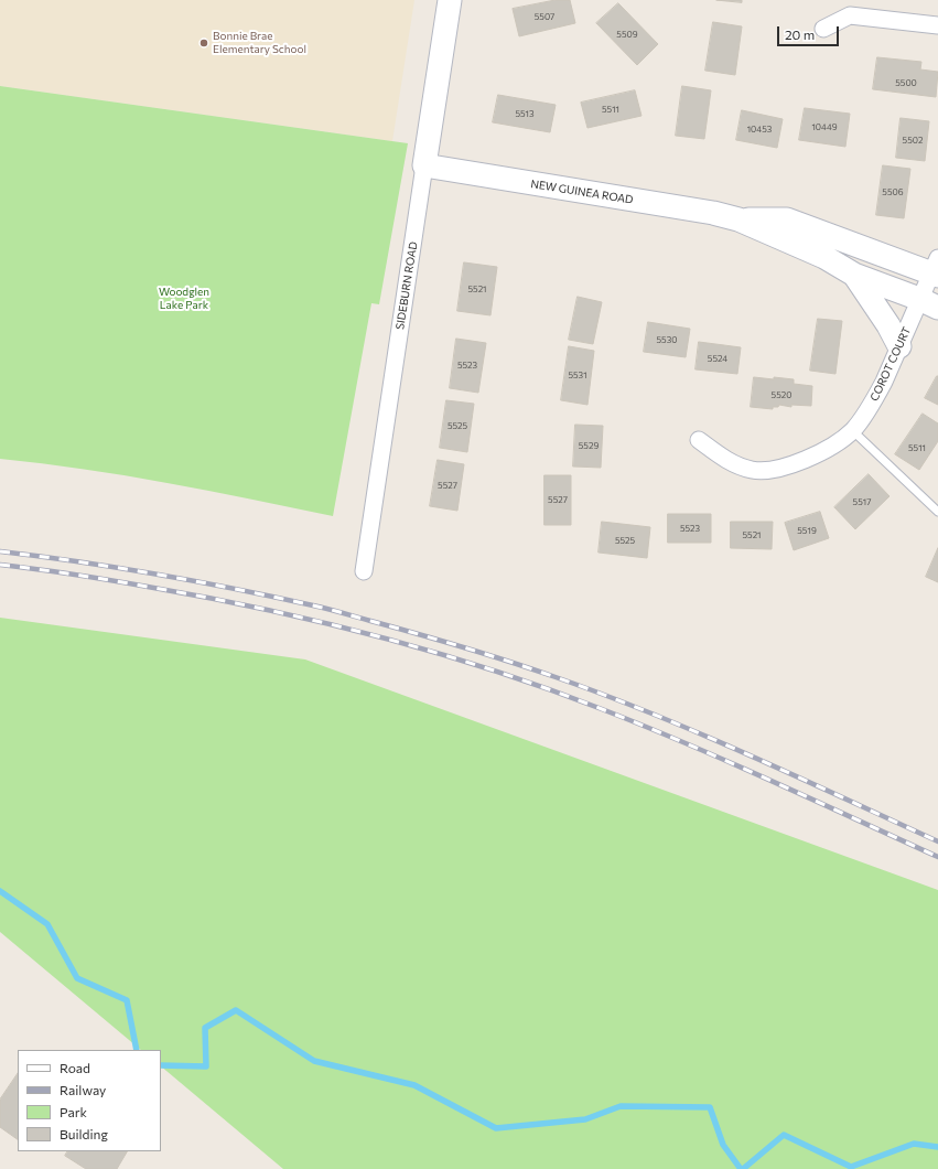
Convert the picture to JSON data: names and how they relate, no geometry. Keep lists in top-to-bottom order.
{
  "streets": {
    "street": ["NEW GUINEA ROAD", "SIDEBURN ROAD", "COROT COURT"]
  },
  "crossings": [
    ["NEW GUINEA ROAD", "SIDEBURN ROAD"],
    ["NEW GUINEA ROAD", "COROT COURT"]
  ],
  "parks": ["Woodglen Lake Park"],
  "places": ["Bonnie Brae Elementary School"],
  "house_numbers": [
    "5507",
    "5509",
    "5500",
    "5511",
    "5513",
    "10449",
    "10453",
    "5502",
    "5506",
    "5521",
    "5530",
    "5524",
    "5523",
    "5531",
    "5520",
    "5525",
    "5529",
    "5511",
    "5527",
    "5527",
    "5517",
    "5523",
    "5519",
    "5521",
    "5525"
  ],
  "legend": [
    "Road",
    "Railway",
    "Park",
    "Building"
  ],
  "scale_bar": "20 m"
}
